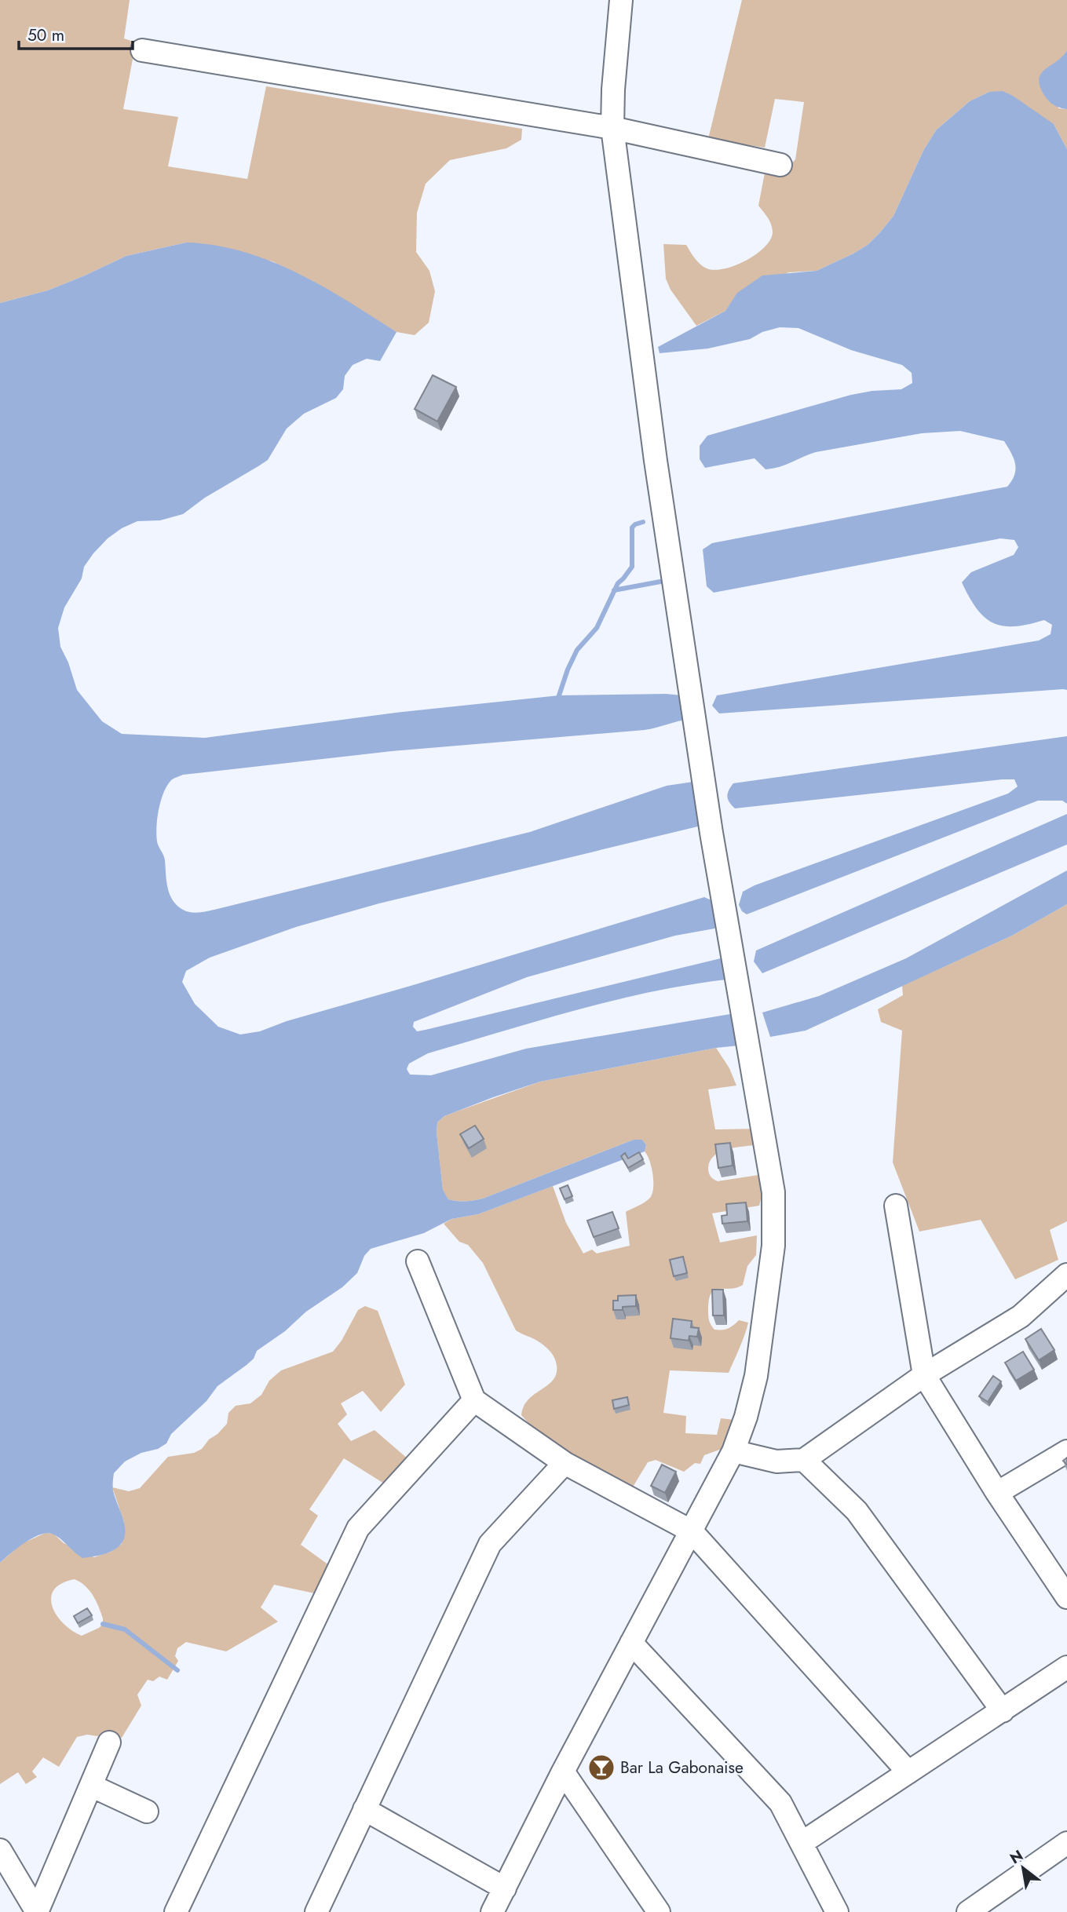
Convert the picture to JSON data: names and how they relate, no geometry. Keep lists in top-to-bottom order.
{
  "places": {
    "bar": ["Bar La Gabonaise"]
  },
  "scale_bar": "50 m",
  "north": "top left"
}
